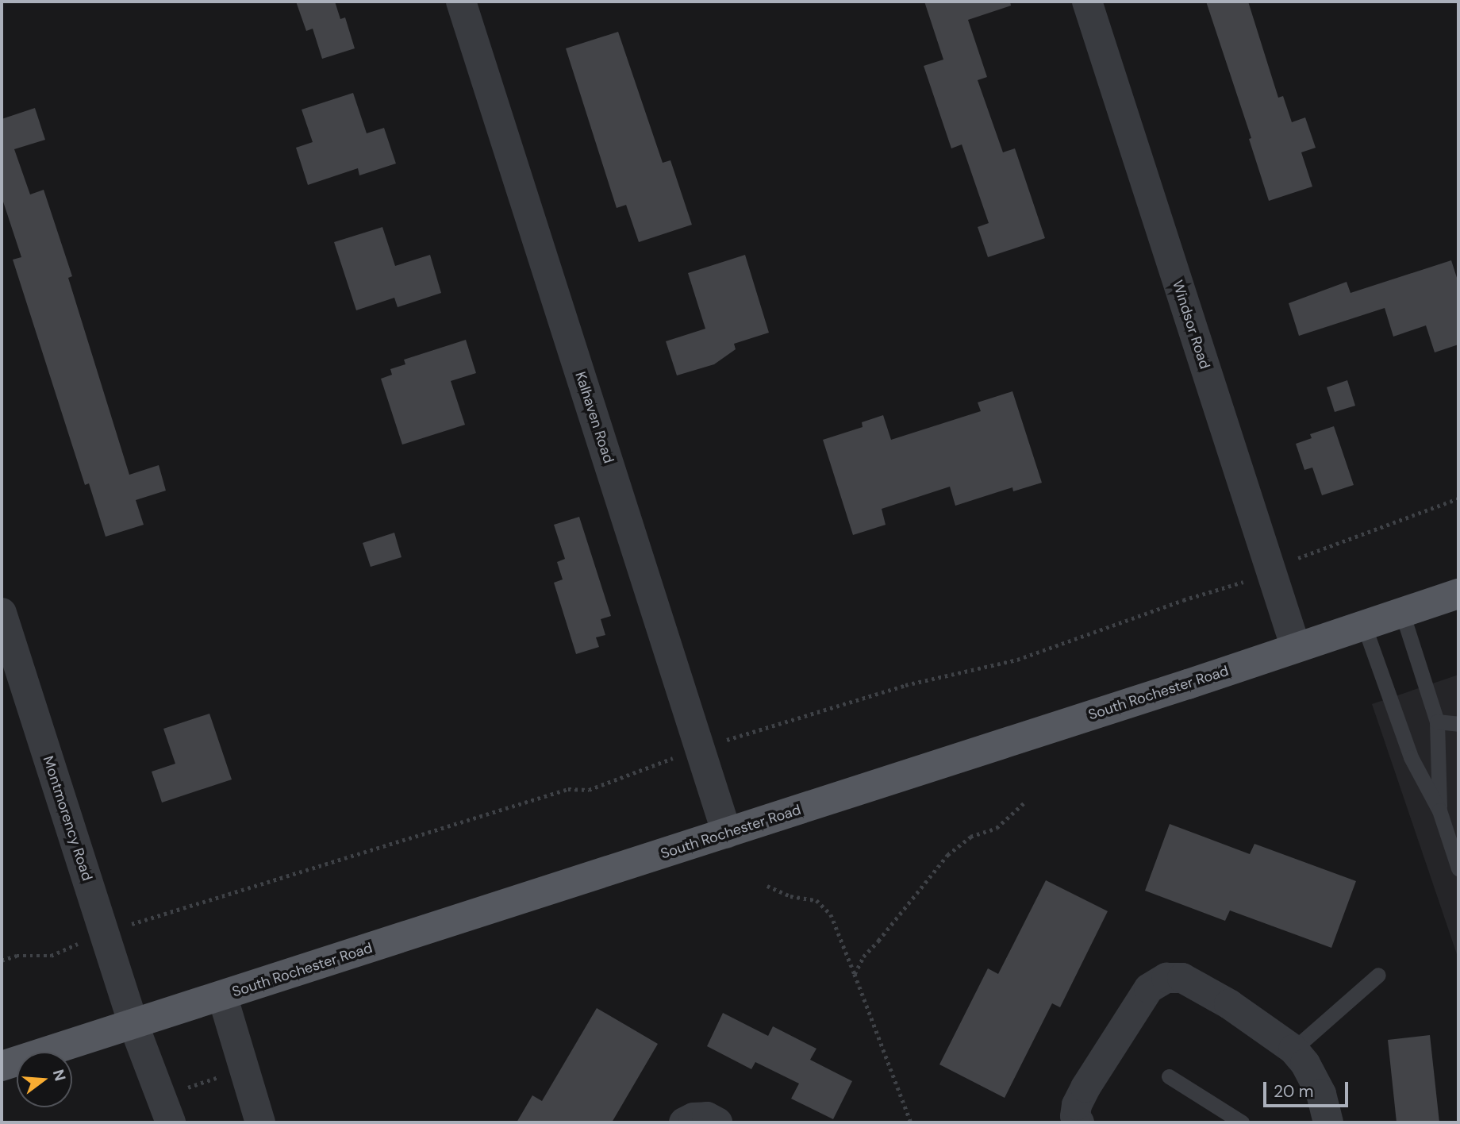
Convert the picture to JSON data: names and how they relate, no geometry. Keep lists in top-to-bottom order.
{
  "streets": {
    "main road": ["South Rochester Road"],
    "street": ["Windsor Road", "Kalhaven Road", "Montmorency Road"]
  },
  "crossings": [
    ["Windsor Road", "South Rochester Road"],
    ["Kalhaven Road", "South Rochester Road"],
    ["South Rochester Road", "Montmorency Road"]
  ],
  "scale_bar": "20 m",
  "north": "right"
}
